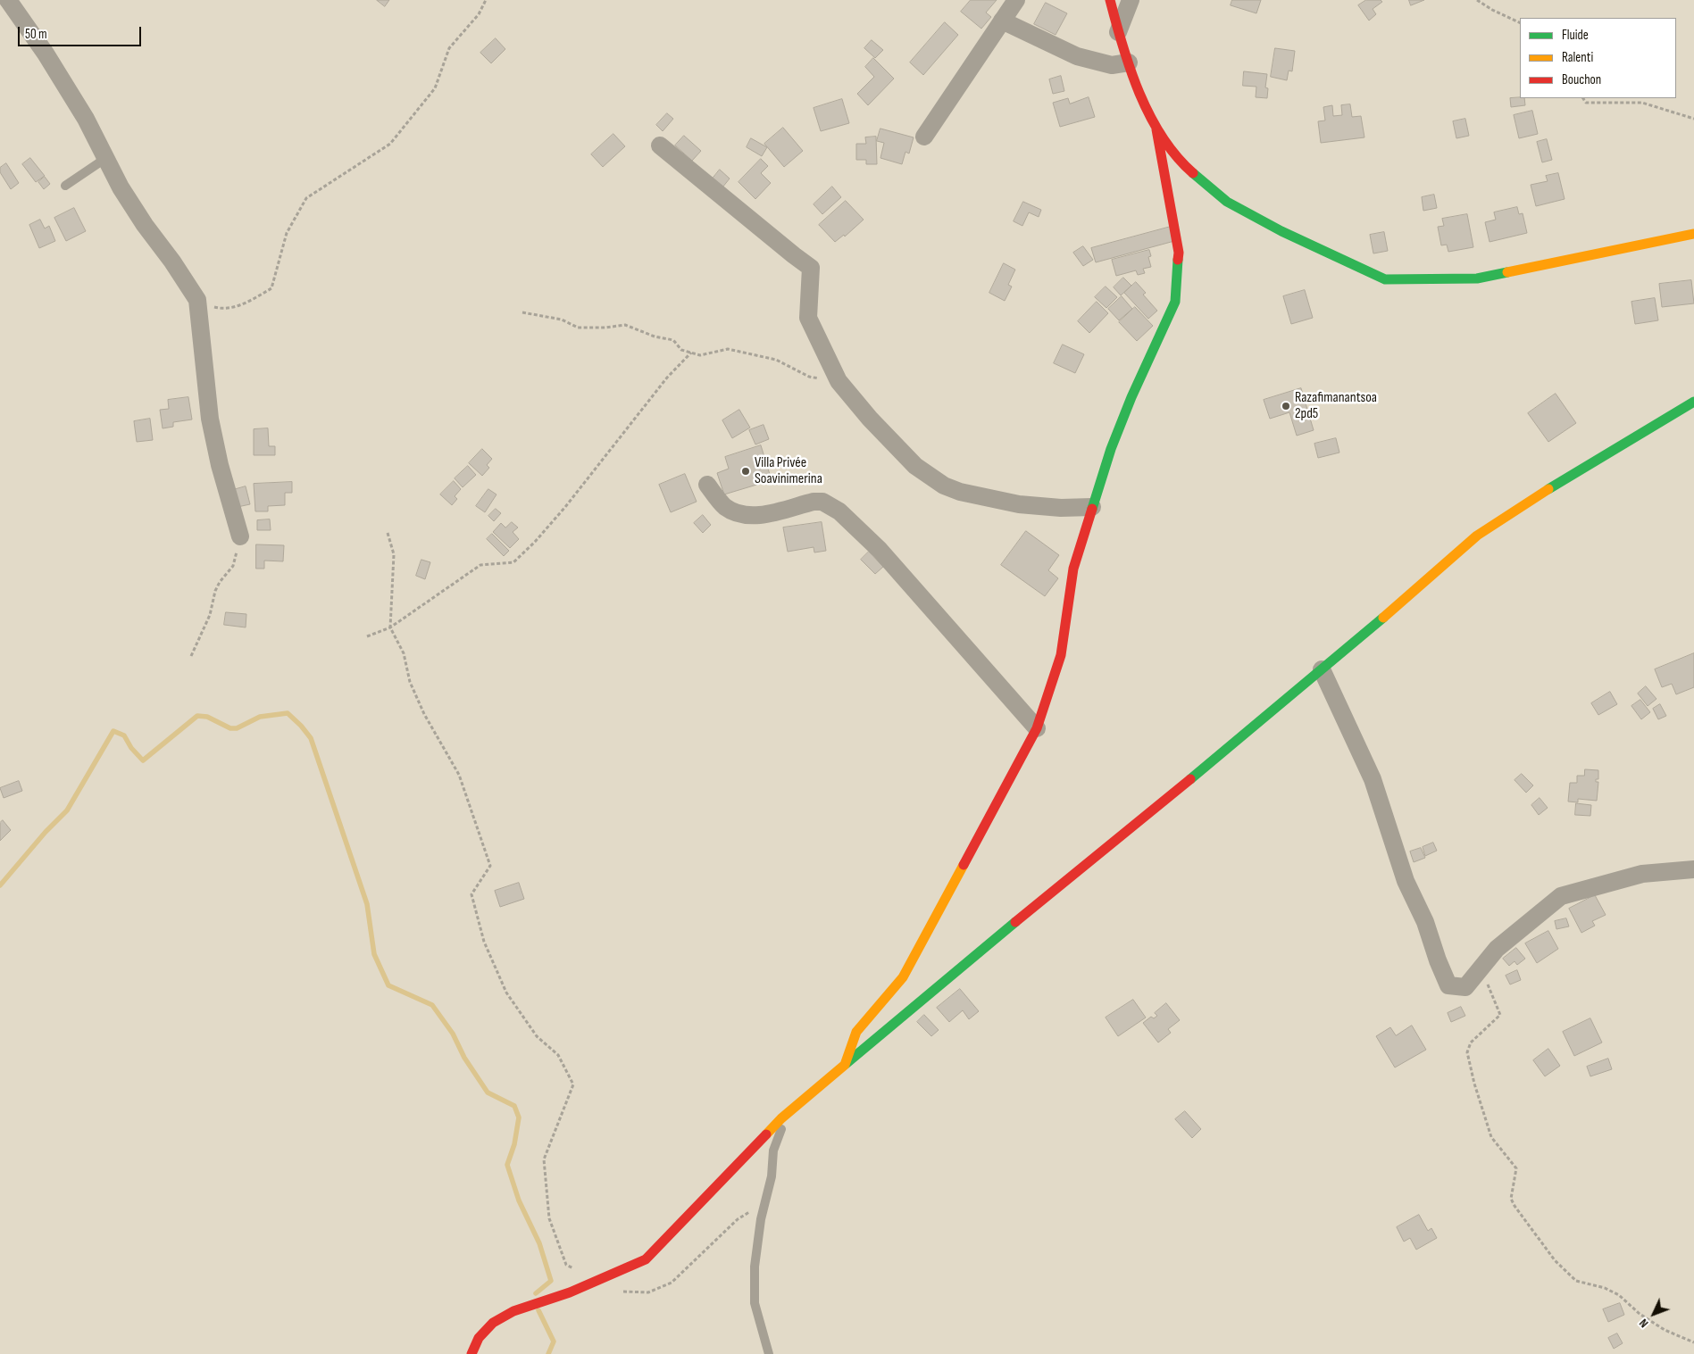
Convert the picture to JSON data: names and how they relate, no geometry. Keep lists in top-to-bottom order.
{
  "places": ["Razafimanantsoa 2pd5", "Villa Privée Soavinimerina"],
  "legend": ["Fluide", "Ralenti", "Bouchon"],
  "scale_bar": "50 m",
  "north": "bottom left"
}
